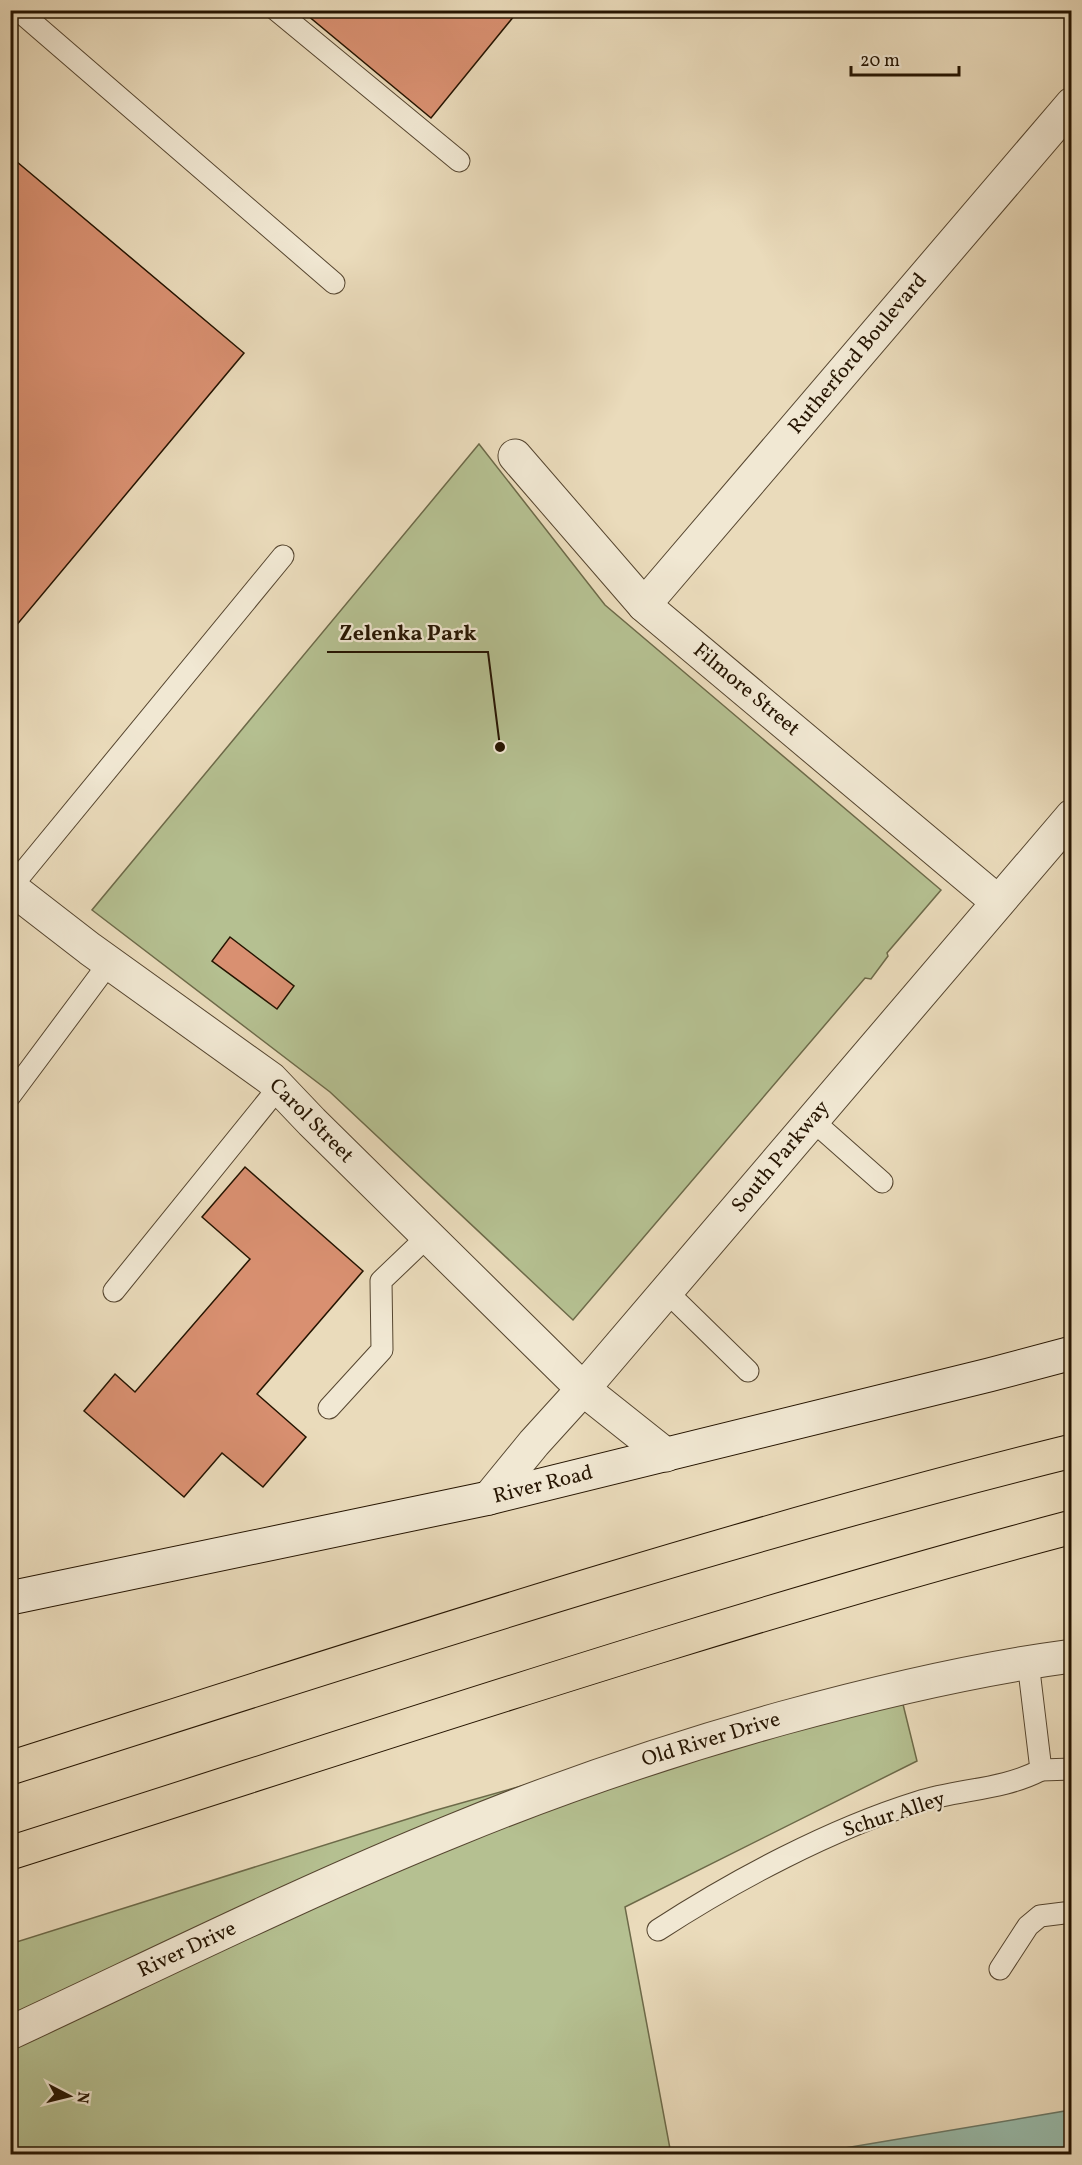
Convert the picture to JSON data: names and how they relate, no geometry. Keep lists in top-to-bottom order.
{
  "streets": {
    "street": [
      "Rutherford Boulevard",
      "Filmore Street",
      "Carol Street",
      "South Parkway",
      "River Road",
      "Old River Drive",
      "River Drive"
    ],
    "lane": ["Schur Alley"]
  },
  "crossings": [
    ["Rutherford Boulevard", "Filmore Street"],
    ["Filmore Street", "South Parkway"],
    ["Carol Street", "South Parkway"],
    ["Carol Street", "River Road"],
    ["South Parkway", "River Road"],
    ["Old River Drive", "River Drive"]
  ],
  "places": ["Zelenka Park"],
  "scale_bar": "20 m",
  "north": "right"
}
